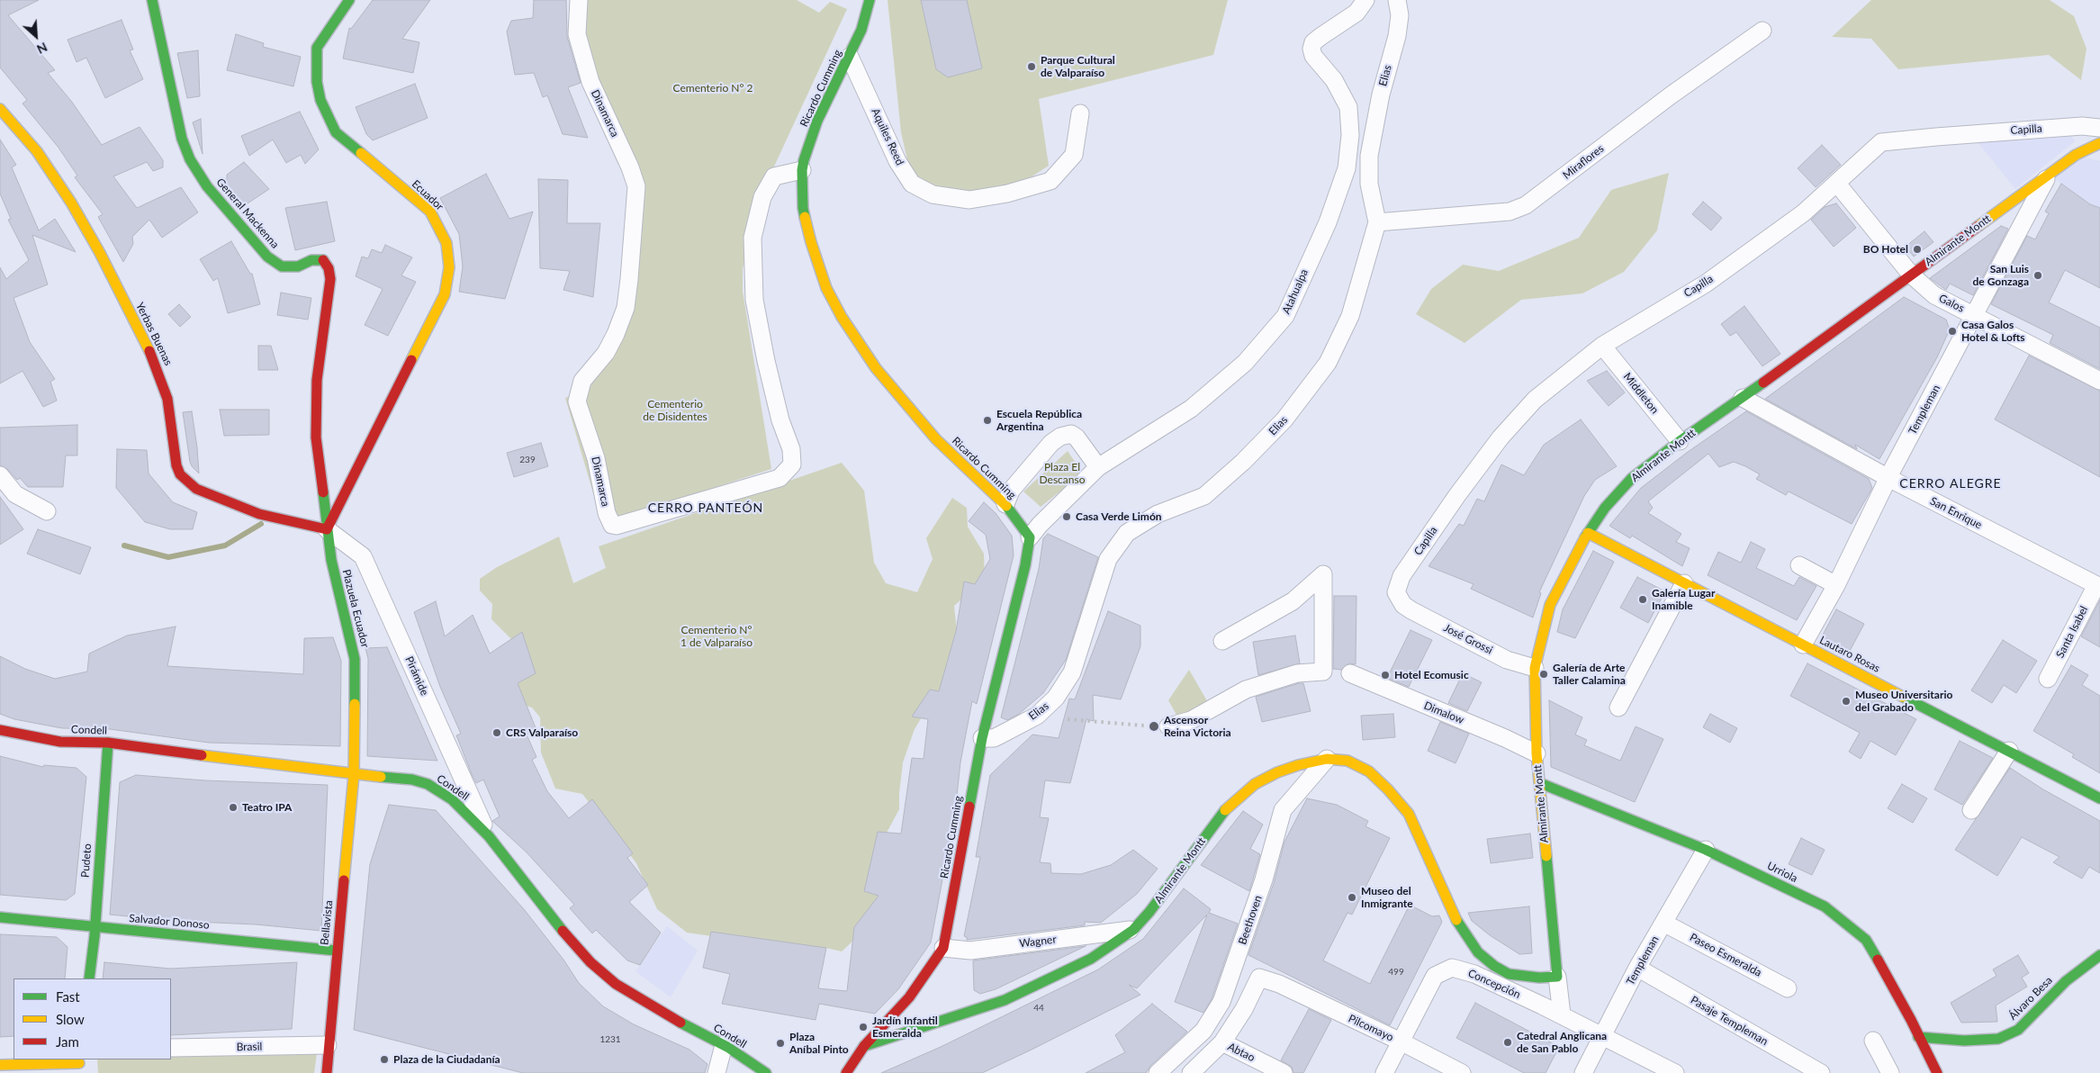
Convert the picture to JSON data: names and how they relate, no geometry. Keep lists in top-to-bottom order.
{
  "streets": {
    "main road": [
      "Ricardo Cumming",
      "Ecuador",
      "General Mackenna",
      "Almirante Montt",
      "Yerbas Buenas",
      "Plazuela Ecuador",
      "Lautaro Rosas",
      "Condell",
      "Pudeto",
      "Urriola",
      "Salvador Donoso",
      "Bellavista",
      "Álvaro Besa"
    ],
    "street": [
      "Elias",
      "Dinamarca",
      "Capilla",
      "Aquiles Reed",
      "Miraflores",
      "Atahualpa",
      "Galos",
      "Middleton",
      "Templeman",
      "San Enrique",
      "Santa Isabel",
      "José Grossi",
      "Pirámide",
      "Dimalow",
      "Beethoven",
      "Wagner",
      "Paseo Esmeralda",
      "Concepción",
      "Pasaje Templeman",
      "Pilcomayo",
      "Brasil",
      "Abtao"
    ]
  },
  "crossings": [
    ["Elias", "Ricardo Cumming"],
    ["Elias", "Miraflores"],
    ["Ricardo Cumming", "Dinamarca"],
    ["Ricardo Cumming", "Aquiles Reed"],
    ["Ricardo Cumming", "Almirante Montt"],
    ["Ricardo Cumming", "Atahualpa"],
    ["Ricardo Cumming", "Wagner"],
    ["Capilla", "Galos"],
    ["Capilla", "Middleton"],
    ["Capilla", "José Grossi"],
    ["Ecuador", "General Mackenna"],
    ["Ecuador", "Yerbas Buenas"],
    ["Ecuador", "Plazuela Ecuador"],
    ["Ecuador", "Pirámide"],
    ["General Mackenna", "Yerbas Buenas"],
    ["General Mackenna", "Plazuela Ecuador"],
    ["General Mackenna", "Pirámide"],
    ["Almirante Montt", "Galos"],
    ["Almirante Montt", "Middleton"],
    ["Almirante Montt", "Templeman"],
    ["Almirante Montt", "San Enrique"],
    ["Almirante Montt", "José Grossi"],
    ["Almirante Montt", "Lautaro Rosas"],
    ["Almirante Montt", "Dimalow"],
    ["Almirante Montt", "Urriola"],
    ["Almirante Montt", "Beethoven"],
    ["Almirante Montt", "Wagner"],
    ["Almirante Montt", "Concepción"],
    ["Galos", "Templeman"],
    ["Yerbas Buenas", "Plazuela Ecuador"],
    ["Yerbas Buenas", "Pirámide"],
    ["Templeman", "San Enrique"],
    ["Templeman", "Lautaro Rosas"],
    ["Templeman", "Urriola"],
    ["Templeman", "Paseo Esmeralda"],
    ["Templeman", "Concepción"],
    ["Templeman", "Pasaje Templeman"],
    ["San Enrique", "Santa Isabel"],
    ["Plazuela Ecuador", "Pirámide"],
    ["Plazuela Ecuador", "Condell"],
    ["Plazuela Ecuador", "Bellavista"],
    ["Pirámide", "Condell"],
    ["Condell", "Pudeto"],
    ["Condell", "Bellavista"],
    ["Pudeto", "Salvador Donoso"],
    ["Urriola", "Álvaro Besa"],
    ["Salvador Donoso", "Bellavista"],
    ["Bellavista", "Brasil"],
    ["Concepción", "Pilcomayo"],
    ["Pilcomayo", "Abtao"]
  ],
  "districts": ["CERRO ALEGRE", "CERRO PANTEÓN"],
  "parks": [
    "Cementerio N° 2",
    "Cementerio de Disidentes",
    "Plaza El Descanso",
    "Cementerio N° 1 de Valparaíso"
  ],
  "places": [
    "Parque Cultural de Valparaíso",
    "BO Hotel",
    "San Luis de Gonzaga",
    "Casa Galos Hotel & Lofts",
    "Escuela República Argentina",
    "Casa Verde Limón",
    "Galería Lugar Inamible",
    "Galería de Arte Taller Calamina",
    "Hotel Ecomusic",
    "Museo Universitario del Grabado",
    "Ascensor Reina Victoria",
    "CRS Valparaíso",
    "Teatro IPA",
    "Museo del Inmigrante",
    "Jardín Infantil Esmeralda",
    "Catedral Anglicana de San Pablo",
    "Plaza Aníbal Pinto",
    "Plaza de la Ciudadanía"
  ],
  "house_numbers": [
    "239",
    "499",
    "44",
    "1231"
  ],
  "legend": ["Fast", "Slow", "Jam"],
  "north": "bottom right"
}
